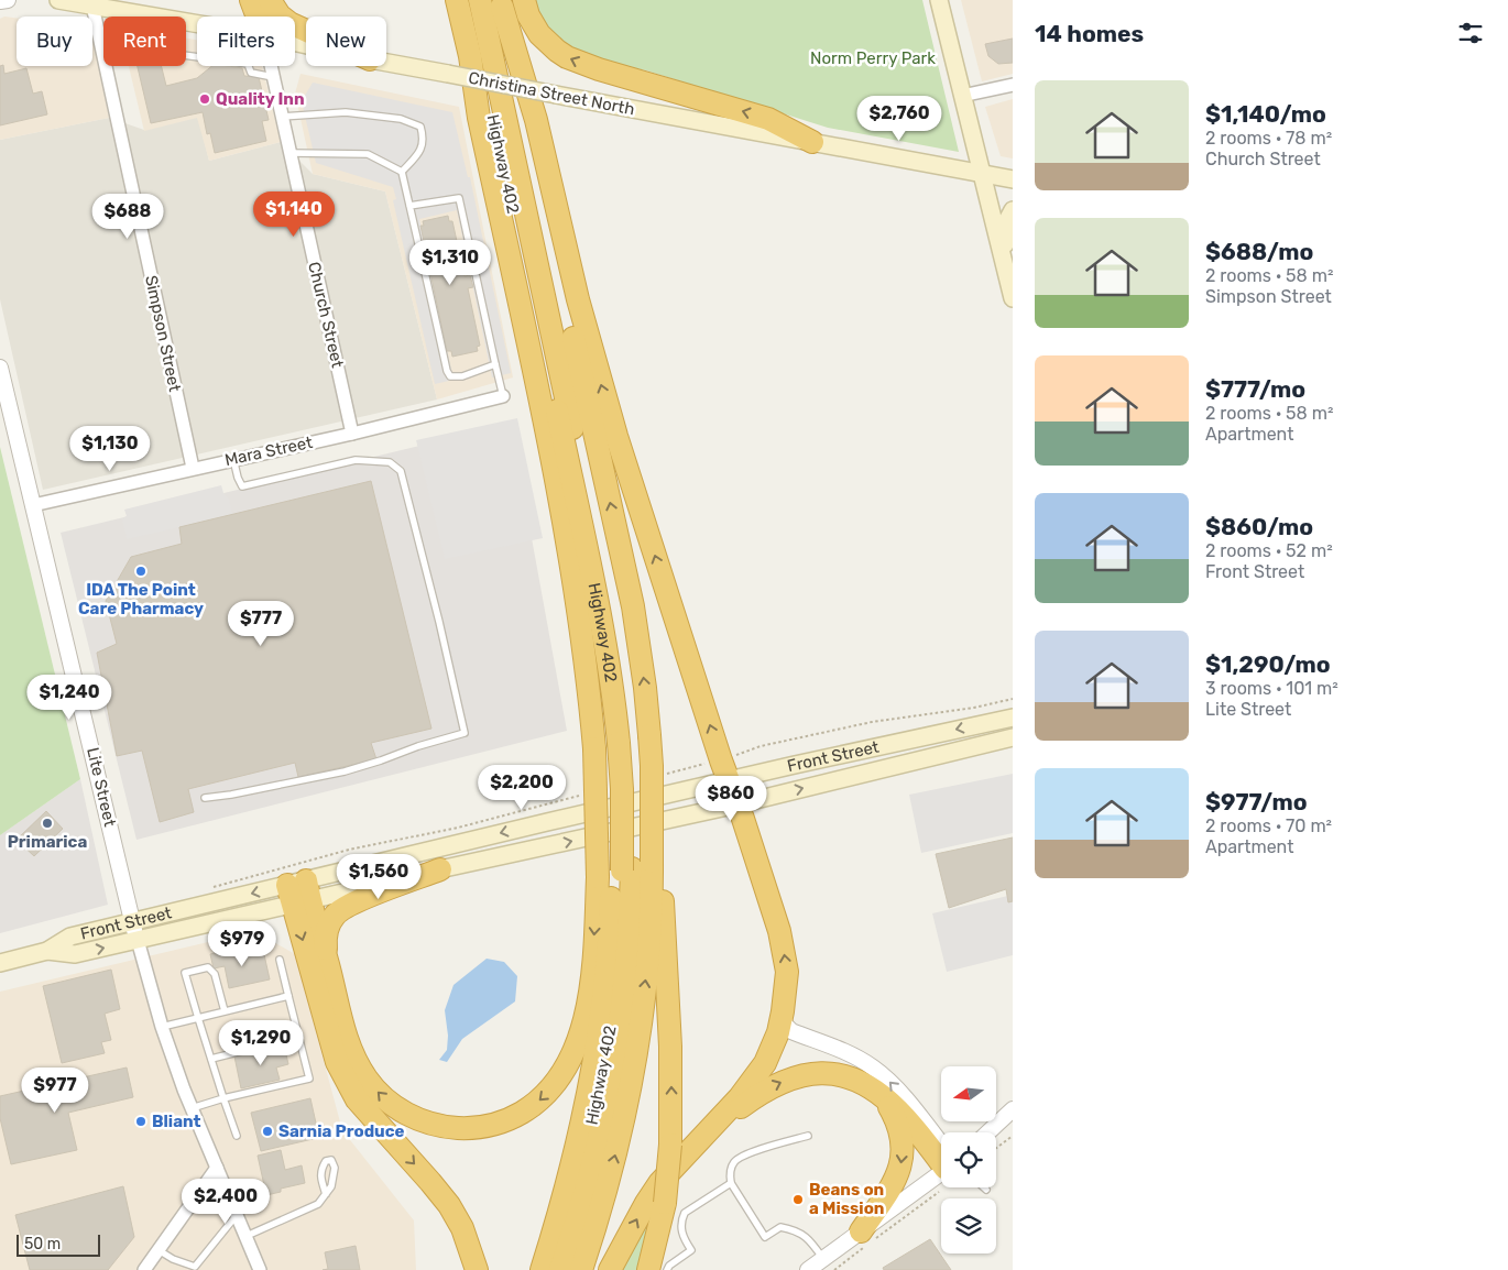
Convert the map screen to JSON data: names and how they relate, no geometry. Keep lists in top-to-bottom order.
{
  "streets": {
    "highway": ["Highway 402"],
    "main road": ["Christina Street North", "Front Street"],
    "street": [
      "Church Street",
      "Simpson Street",
      "Mara Street",
      "Lite Street"
    ]
  },
  "crossings": [
    ["Christina Street North", "Simpson Street"],
    ["Church Street", "Mara Street"],
    ["Simpson Street", "Mara Street"],
    ["Mara Street", "Lite Street"],
    ["Front Street", "Lite Street"]
  ],
  "parks": ["Norm Perry Park"],
  "places": [
    "Quality Inn",
    "IDA The Point Care Pharmacy",
    "Primarica",
    "Bliant",
    "Sarnia Produce",
    "Beans on a Mission"
  ],
  "scale_bar": "50 m",
  "north": "left",
  "page": {
    "heading": "14 homes",
    "chip": [
      "Buy",
      "Rent",
      "Filters",
      "New"
    ],
    "list": [
      {
        "name": "$1,140/mo",
        "note": "2 rooms · 78 m² · Church Street"
      },
      {
        "name": "$688/mo",
        "note": "2 rooms · 58 m² · Simpson Street"
      },
      {
        "name": "$777/mo",
        "note": "2 rooms · 58 m² · Apartment"
      },
      {
        "name": "$860/mo",
        "note": "2 rooms · 52 m² · Front Street"
      },
      {
        "name": "$1,290/mo",
        "note": "3 rooms · 101 m² · Lite Street"
      },
      {
        "name": "$977/mo",
        "note": "2 rooms · 70 m² · Apartment"
      }
    ],
    "price": [
      "$2,760",
      "$1,140",
      "$688",
      "$1,310",
      "$1,130",
      "$777",
      "$1,240",
      "$2,200",
      "$860",
      "$1,560",
      "$979",
      "$1,290",
      "$977",
      "$2,400"
    ],
    "scale": "50 m"
  }
}
